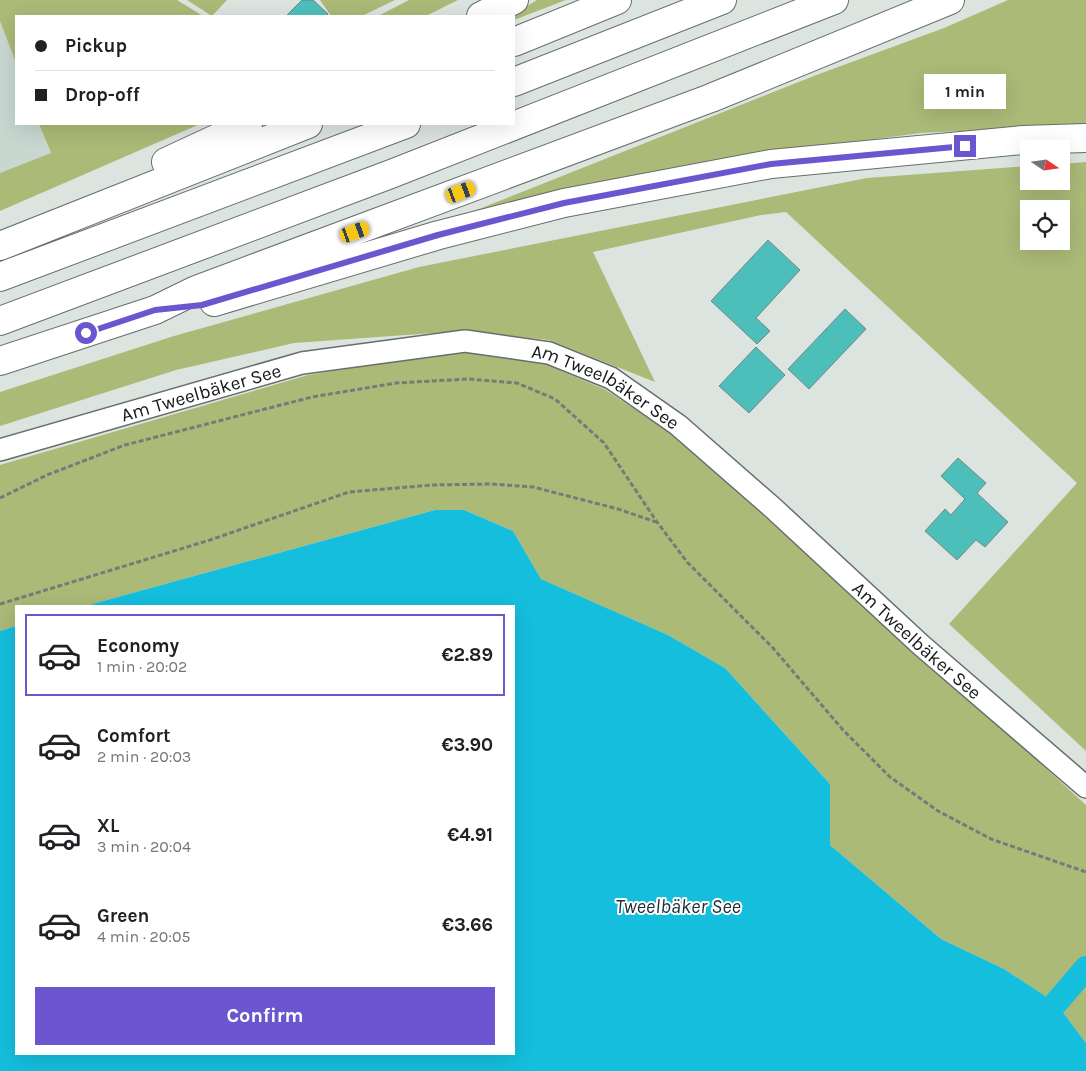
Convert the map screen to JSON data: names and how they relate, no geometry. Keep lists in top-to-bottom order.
{
  "streets": {
    "street": ["Am Tweelbäker See"]
  },
  "water": ["Tweelbäker See"],
  "north": "right",
  "page": {
    "banner": ["Pickup", "Drop-off"],
    "bubble": "1 min",
    "list": [
      {
        "name": "Economy",
        "note": "1 min · 20:02",
        "value": "€2.89"
      },
      {
        "name": "Comfort",
        "note": "2 min · 20:03",
        "value": "€3.90"
      },
      {
        "name": "XL",
        "note": "3 min · 20:04",
        "value": "€4.91"
      },
      {
        "name": "Green",
        "note": "4 min · 20:05",
        "value": "€3.66"
      }
    ],
    "buttons": "Confirm"
  }
}
